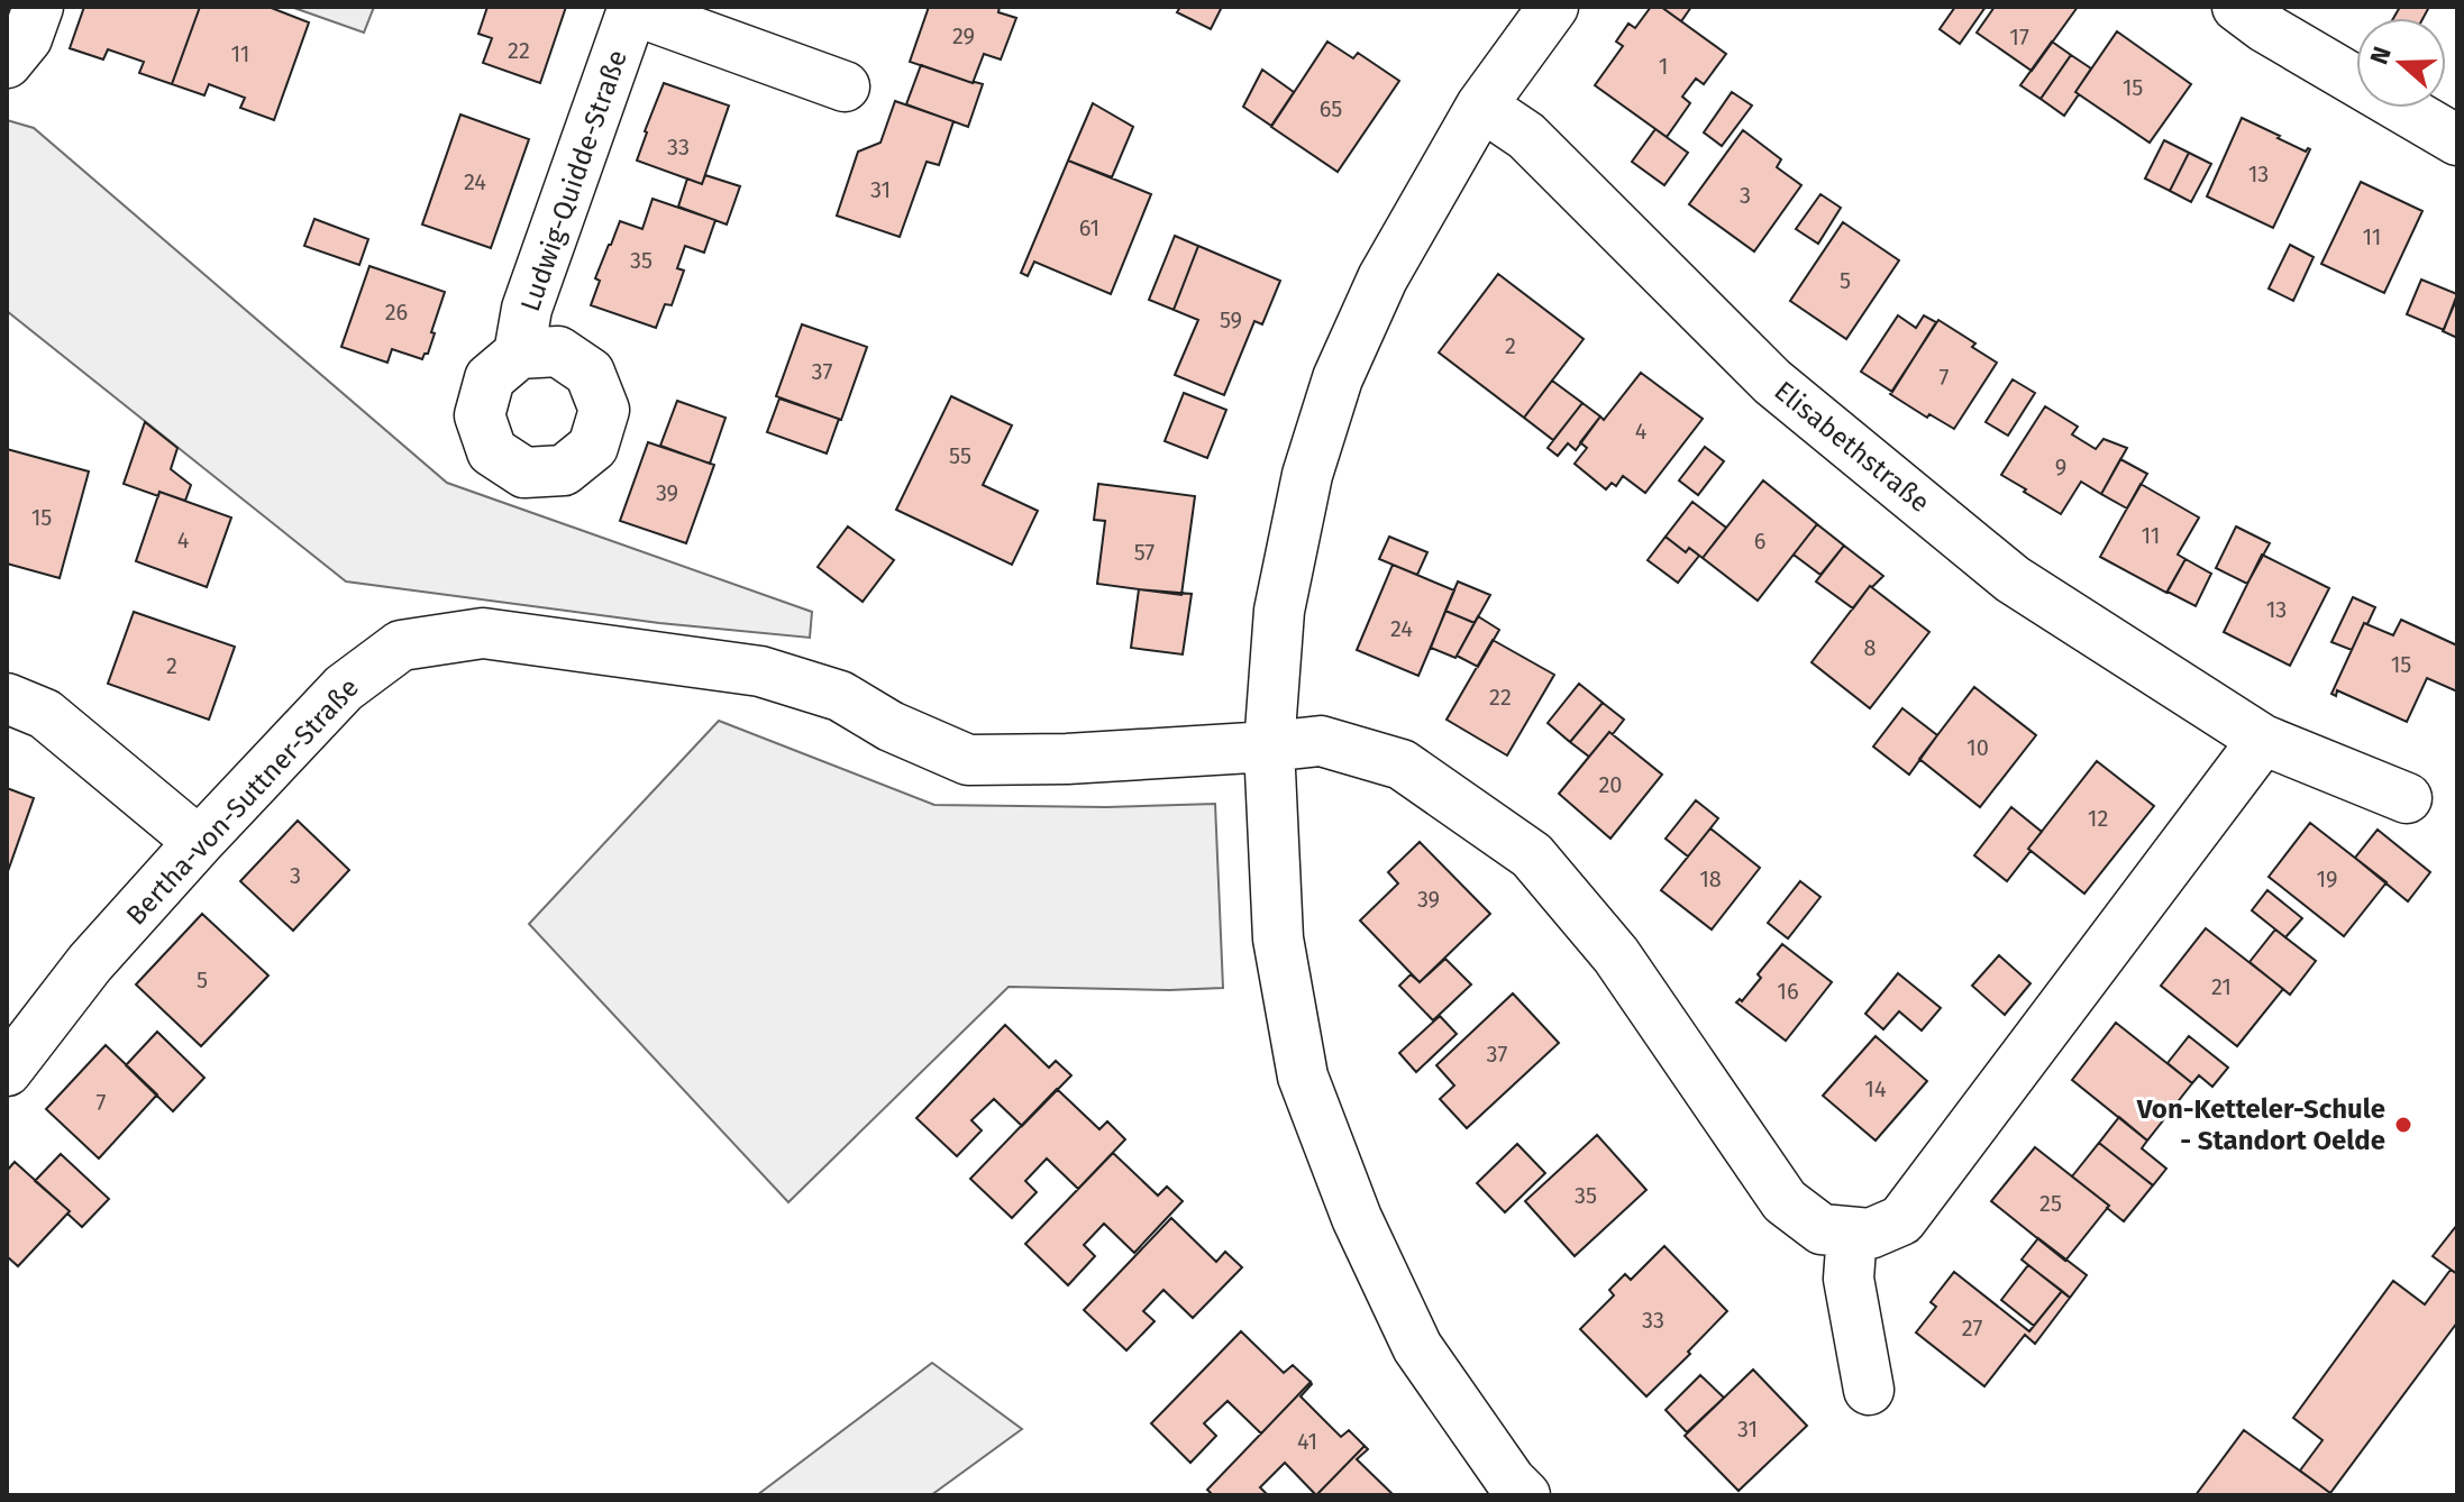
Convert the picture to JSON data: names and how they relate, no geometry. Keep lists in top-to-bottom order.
{
  "streets": {
    "street": ["Ludwig-Quidde-Straße", "Elisabethstraße", "Bertha-von-Suttner-Straße"]
  },
  "places": ["Von-Ketteler-Schule - Standort Oelde"],
  "house_numbers": [
    "29",
    "17",
    "22",
    "11",
    "1",
    "15",
    "65",
    "33",
    "13",
    "24",
    "31",
    "3",
    "61",
    "11",
    "35",
    "5",
    "26",
    "59",
    "2",
    "37",
    "7",
    "4",
    "55",
    "9",
    "39",
    "15",
    "11",
    "4",
    "6",
    "57",
    "13",
    "24",
    "8",
    "15",
    "2",
    "22",
    "10",
    "20",
    "12",
    "3",
    "18",
    "19",
    "39",
    "5",
    "21",
    "16",
    "37",
    "14",
    "7",
    "35",
    "25",
    "33",
    "27",
    "31",
    "41"
  ],
  "north": "left"
}
